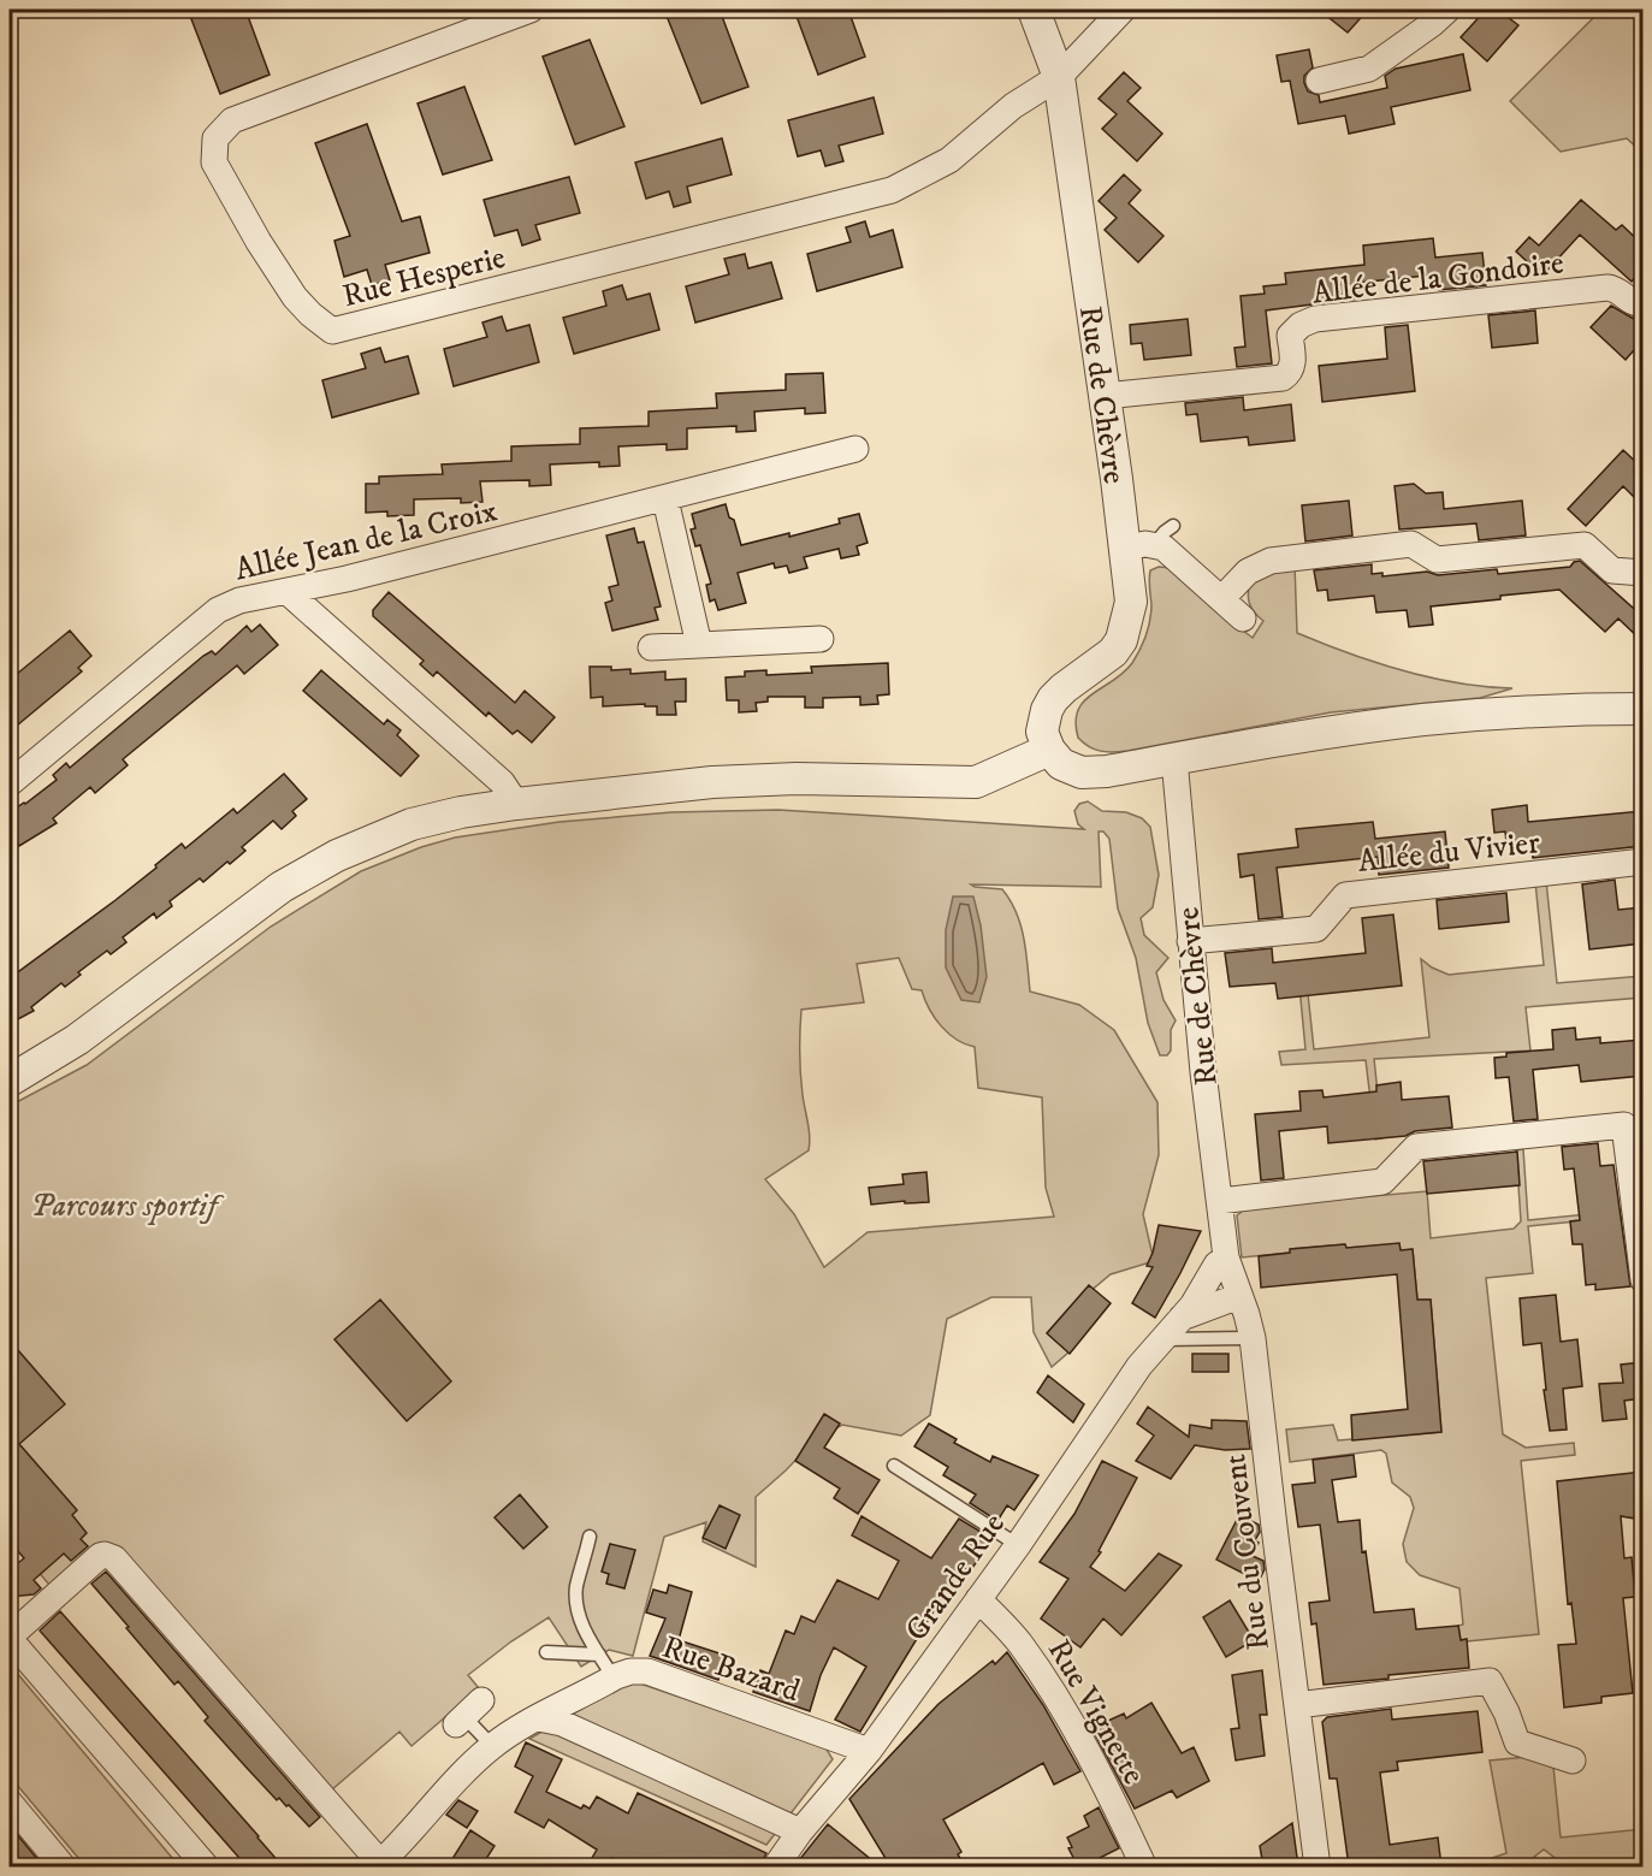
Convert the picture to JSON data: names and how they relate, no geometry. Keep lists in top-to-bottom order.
{
  "streets": {
    "street": [
      "Rue Hesperie",
      "Allée de la Gondoire",
      "Rue de Chèvre",
      "Allée Jean de la Croix",
      "Allée du Vivier",
      "Rue du Couvent",
      "Grande Rue",
      "Rue Bazard",
      "Rue Vignette"
    ]
  },
  "crossings": [
    ["Rue Hesperie", "Rue de Chèvre"],
    ["Allée de la Gondoire", "Rue de Chèvre"],
    ["Rue de Chèvre", "Allée du Vivier"],
    ["Rue de Chèvre", "Rue du Couvent"],
    ["Rue de Chèvre", "Grande Rue"],
    ["Rue du Couvent", "Grande Rue"],
    ["Grande Rue", "Rue Bazard"],
    ["Grande Rue", "Rue Vignette"]
  ],
  "parks": ["Parcours sportif"]
}
